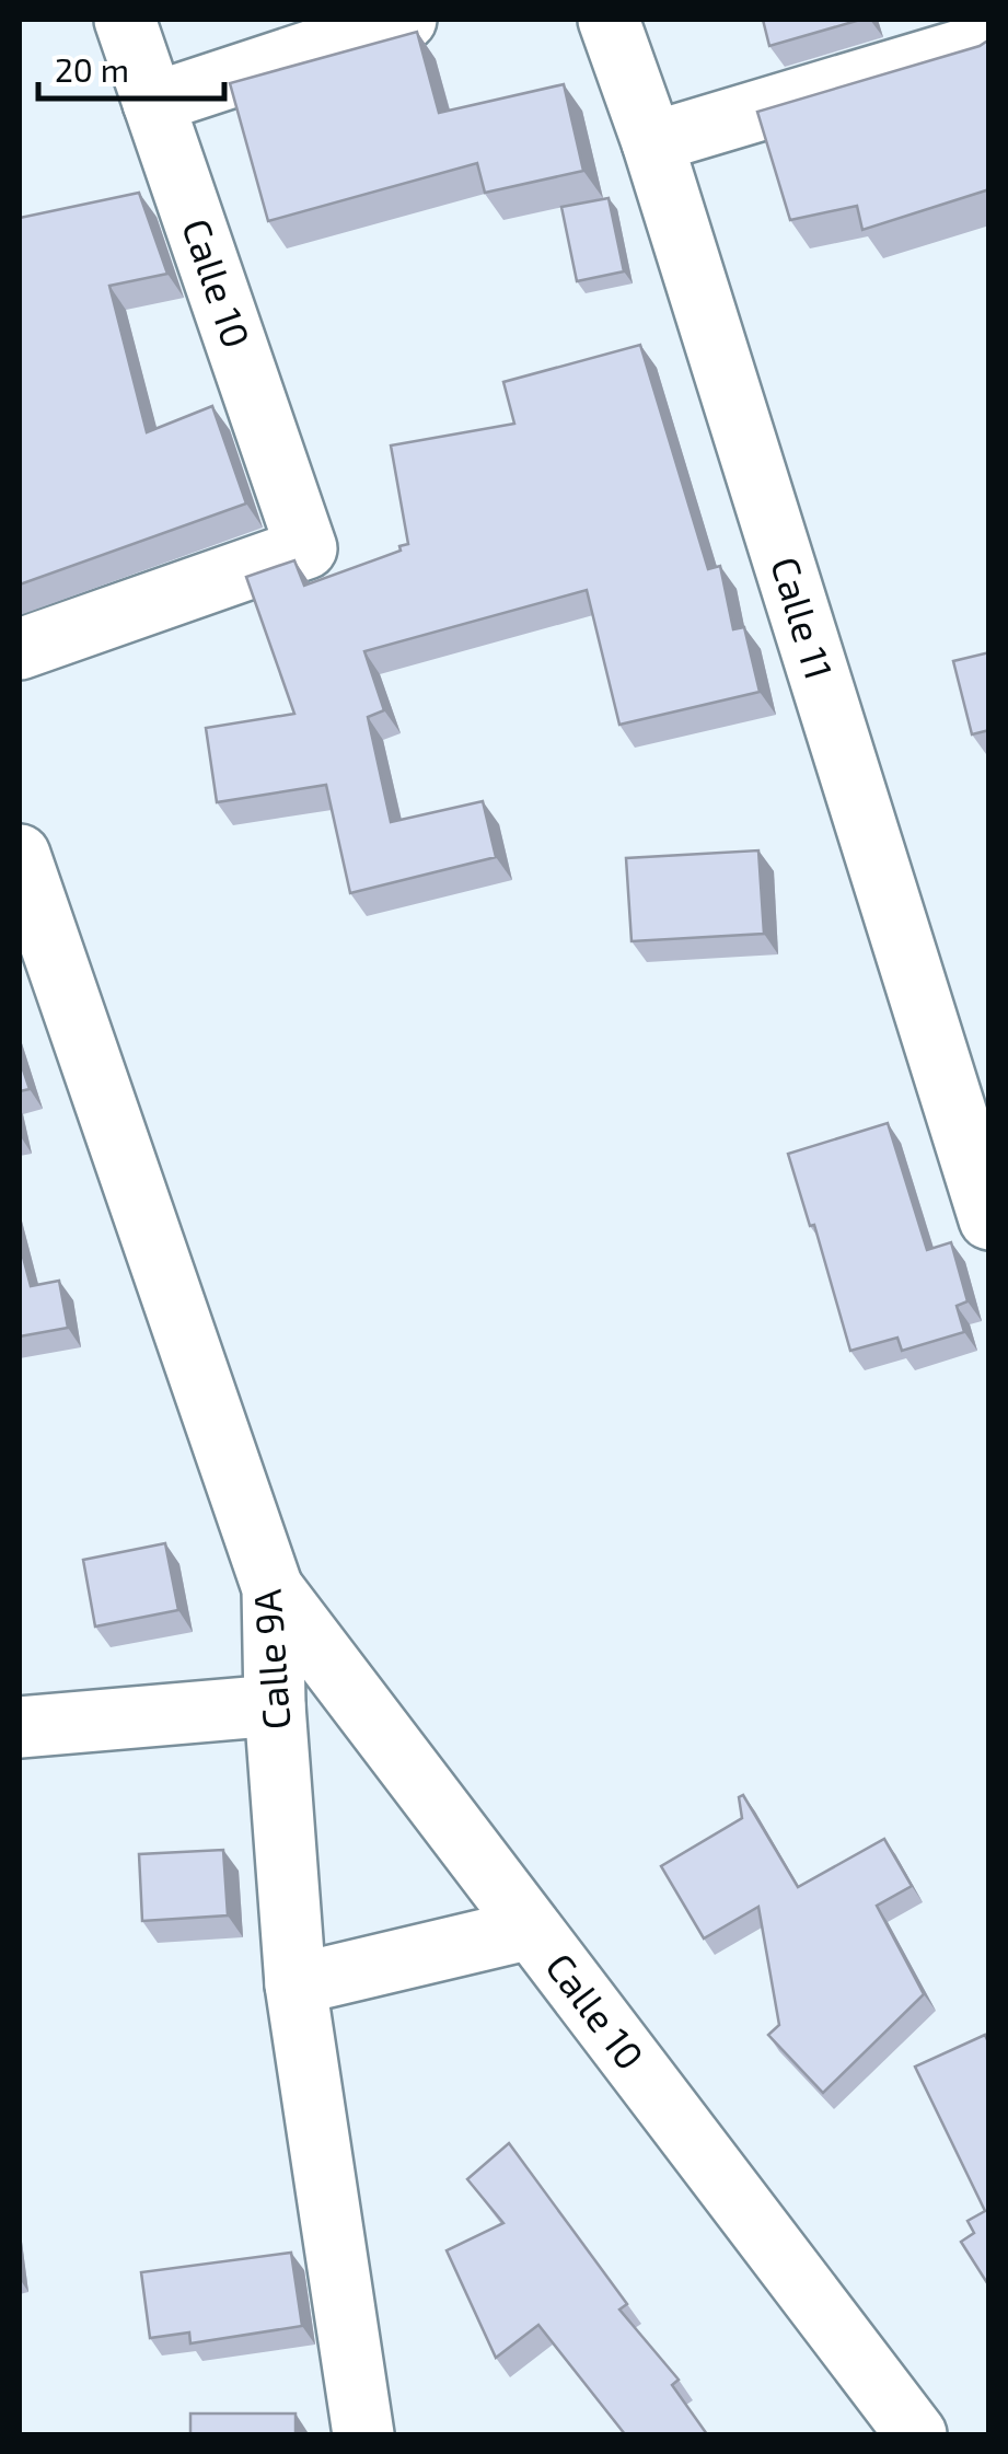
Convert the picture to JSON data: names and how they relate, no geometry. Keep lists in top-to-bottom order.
{
  "streets": {
    "street": ["Calle 10", "Calle 11", "Calle 9A"]
  },
  "crossings": [
    ["Calle 10", "Calle 9A"]
  ],
  "scale_bar": "20 m"
}
